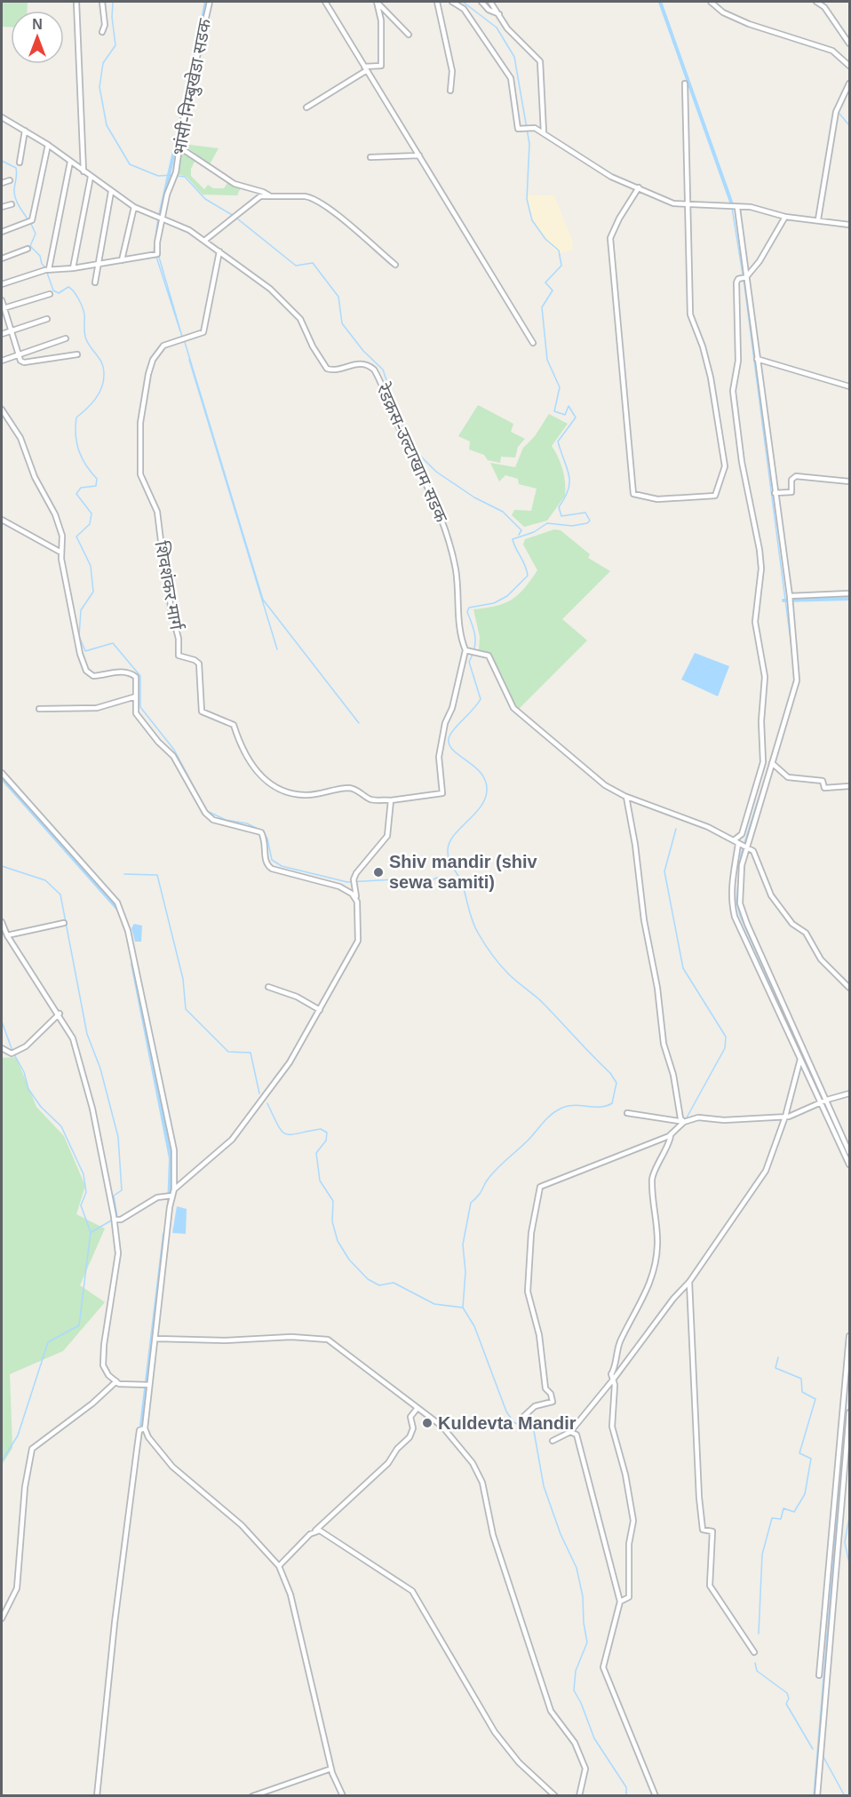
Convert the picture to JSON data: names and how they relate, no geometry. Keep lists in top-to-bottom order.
{
  "streets": {
    "street": ["भांसी-निम्बुखेडा सडक", "रेडक्रस-उल्टाखाम सडक", "शिवशंकर मार्ग"]
  },
  "crossings": [
    ["भांसी-निम्बुखेडा सडक", "रेडक्रस-उल्टाखाम सडक"],
    ["रेडक्रस-उल्टाखाम सडक", "शिवशंकर मार्ग"]
  ],
  "places": ["Shiv mandir (shiv sewa samiti)", "Kuldevta Mandir"],
  "north": "top"
}
